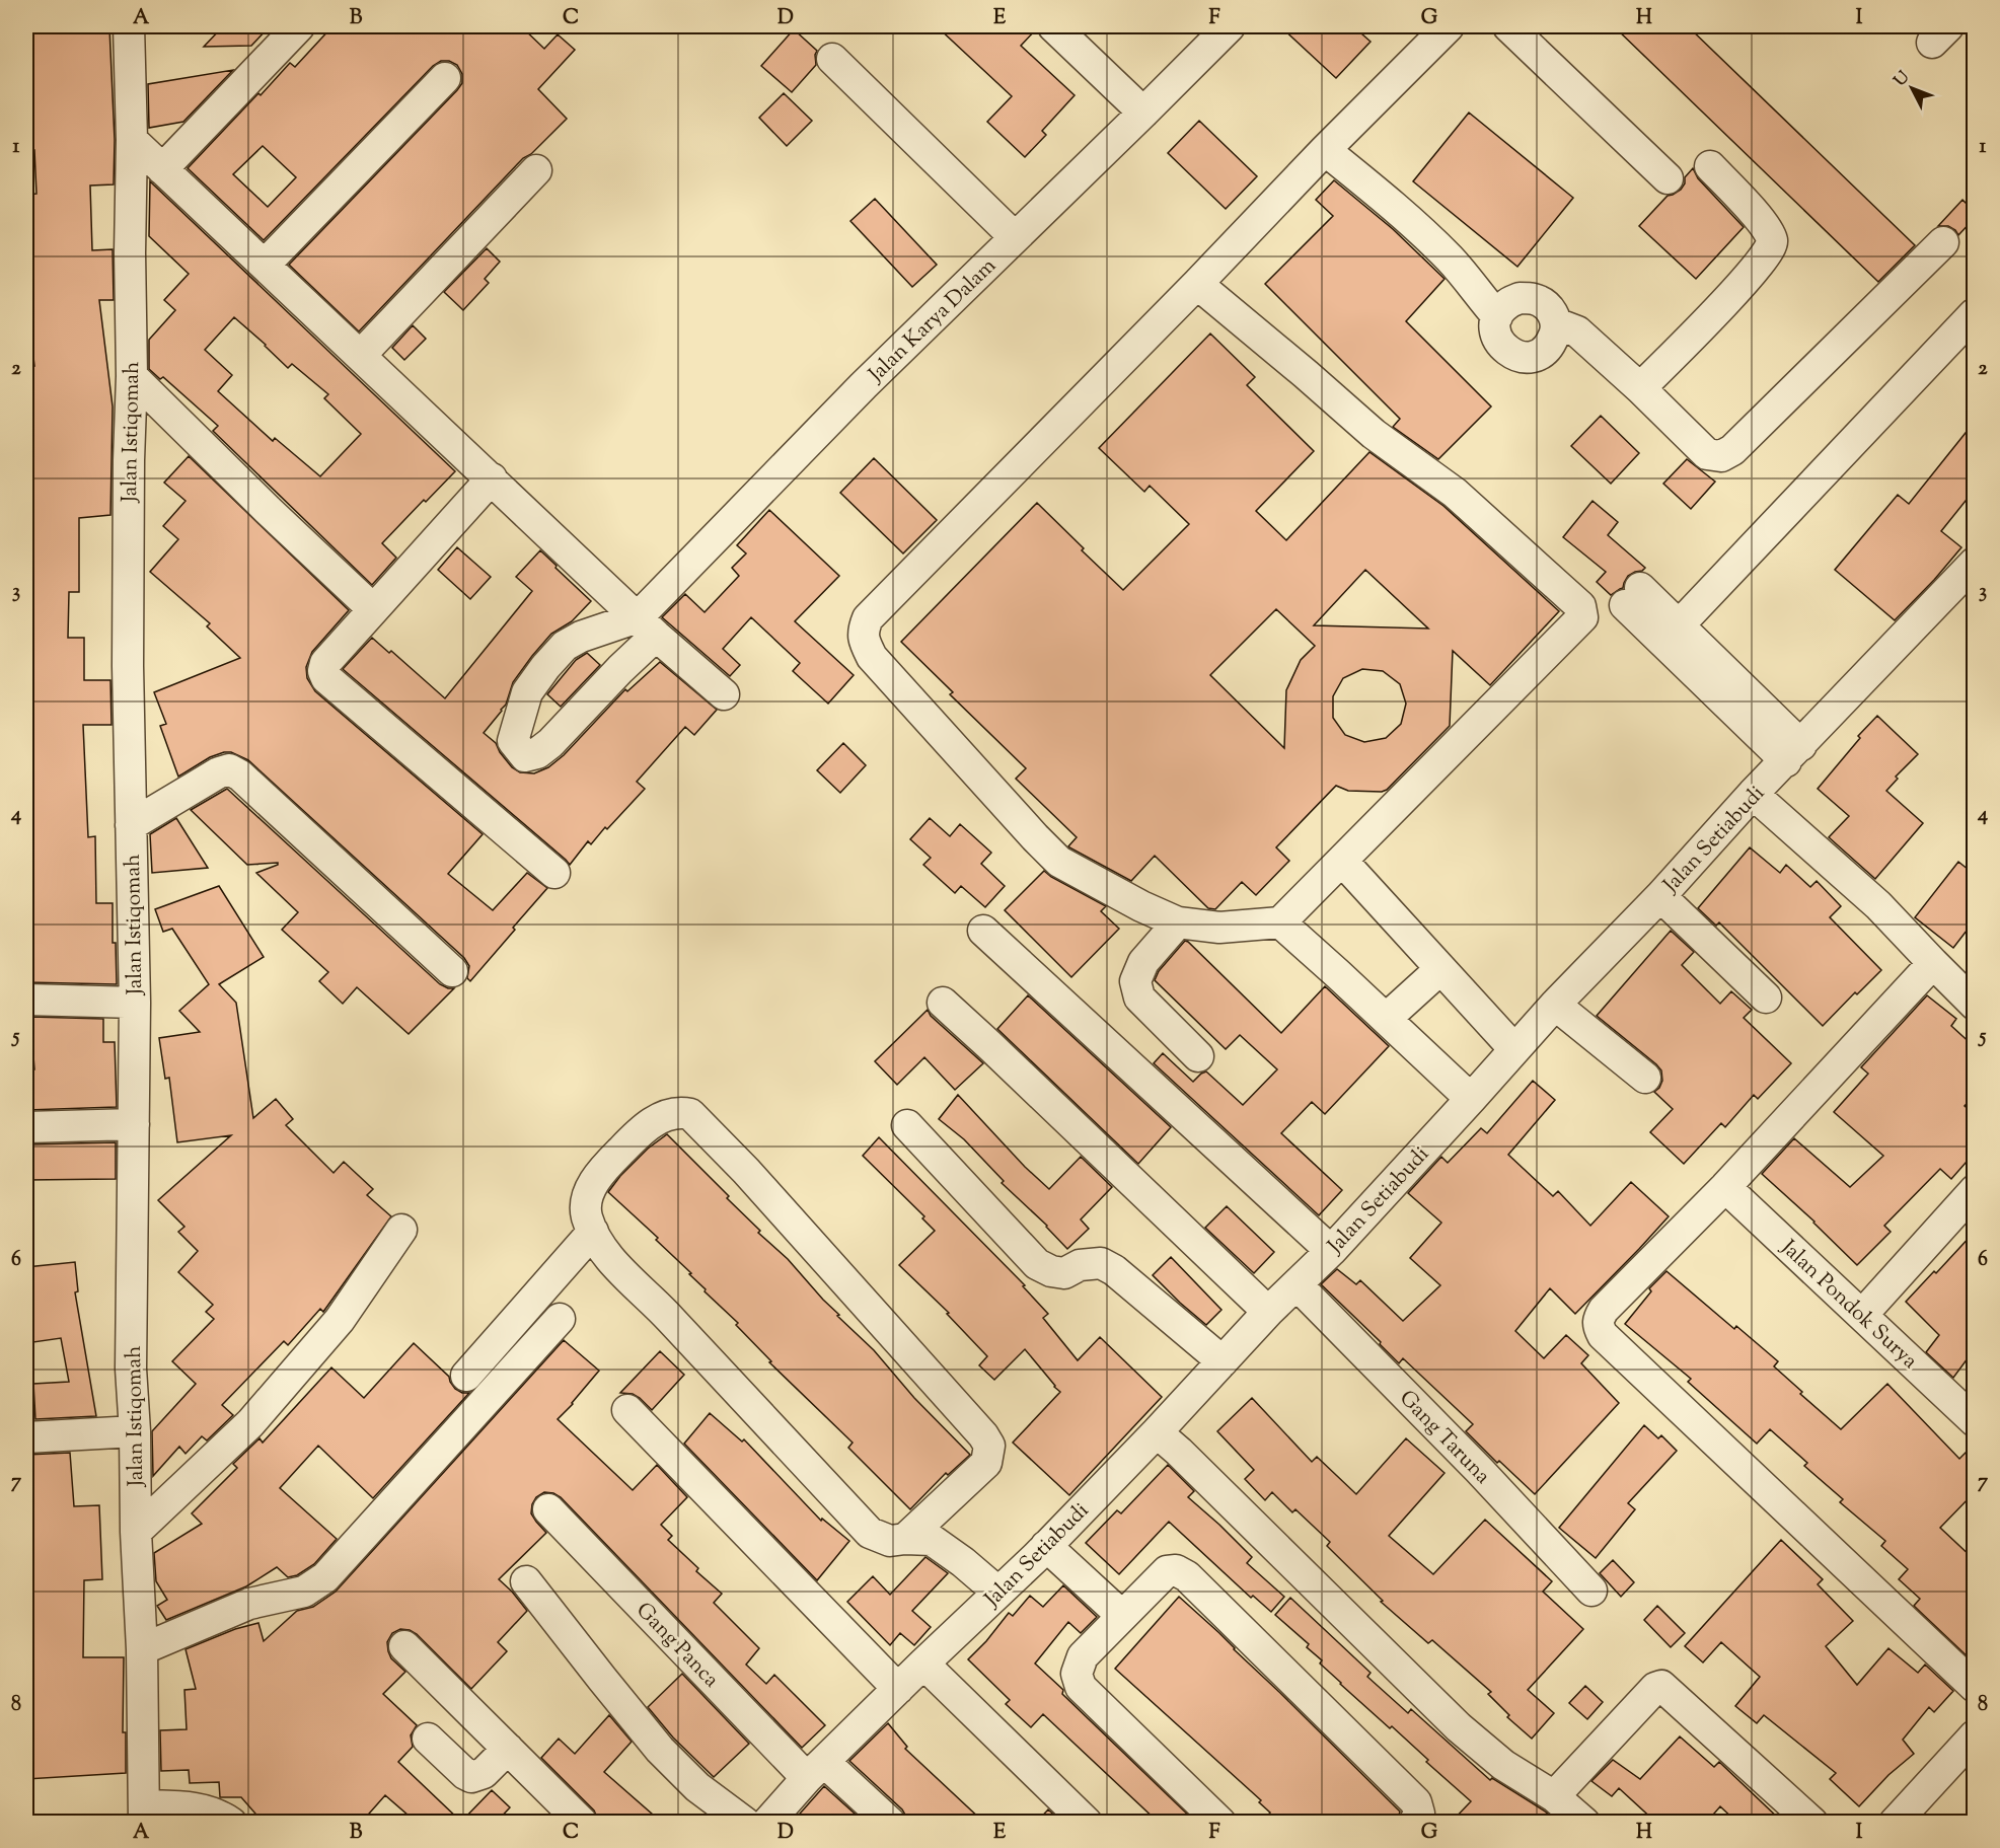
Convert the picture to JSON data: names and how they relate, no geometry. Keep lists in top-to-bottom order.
{
  "streets": {
    "street": [
      "Jalan Karya Dalam",
      "Jalan Istiqomah",
      "Jalan Setiabudi",
      "Jalan Pondok Surya",
      "Gang Taruna",
      "Gang Panca"
    ]
  },
  "crossings": [
    ["Jalan Setiabudi", "Gang Taruna"],
    ["Jalan Setiabudi", "Gang Panca"]
  ],
  "north": "top left",
  "grid": {
    "columns": [
      "A",
      "B",
      "C",
      "D",
      "E",
      "F",
      "G",
      "H",
      "I"
    ],
    "rows": [
      "1",
      "2",
      "3",
      "4",
      "5",
      "6",
      "7",
      "8"
    ]
  }
}
